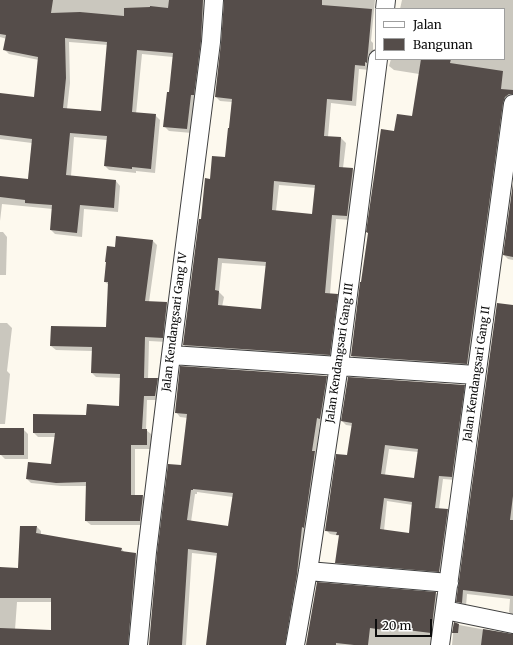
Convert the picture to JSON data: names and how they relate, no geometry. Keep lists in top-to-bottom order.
{
  "streets": {
    "street": ["Jalan Kendangsari Gang IV", "Jalan Kendangsari Gang III", "Jalan Kendangsari Gang II"]
  },
  "legend": ["Jalan", "Bangunan"],
  "scale_bar": "20 m"
}
